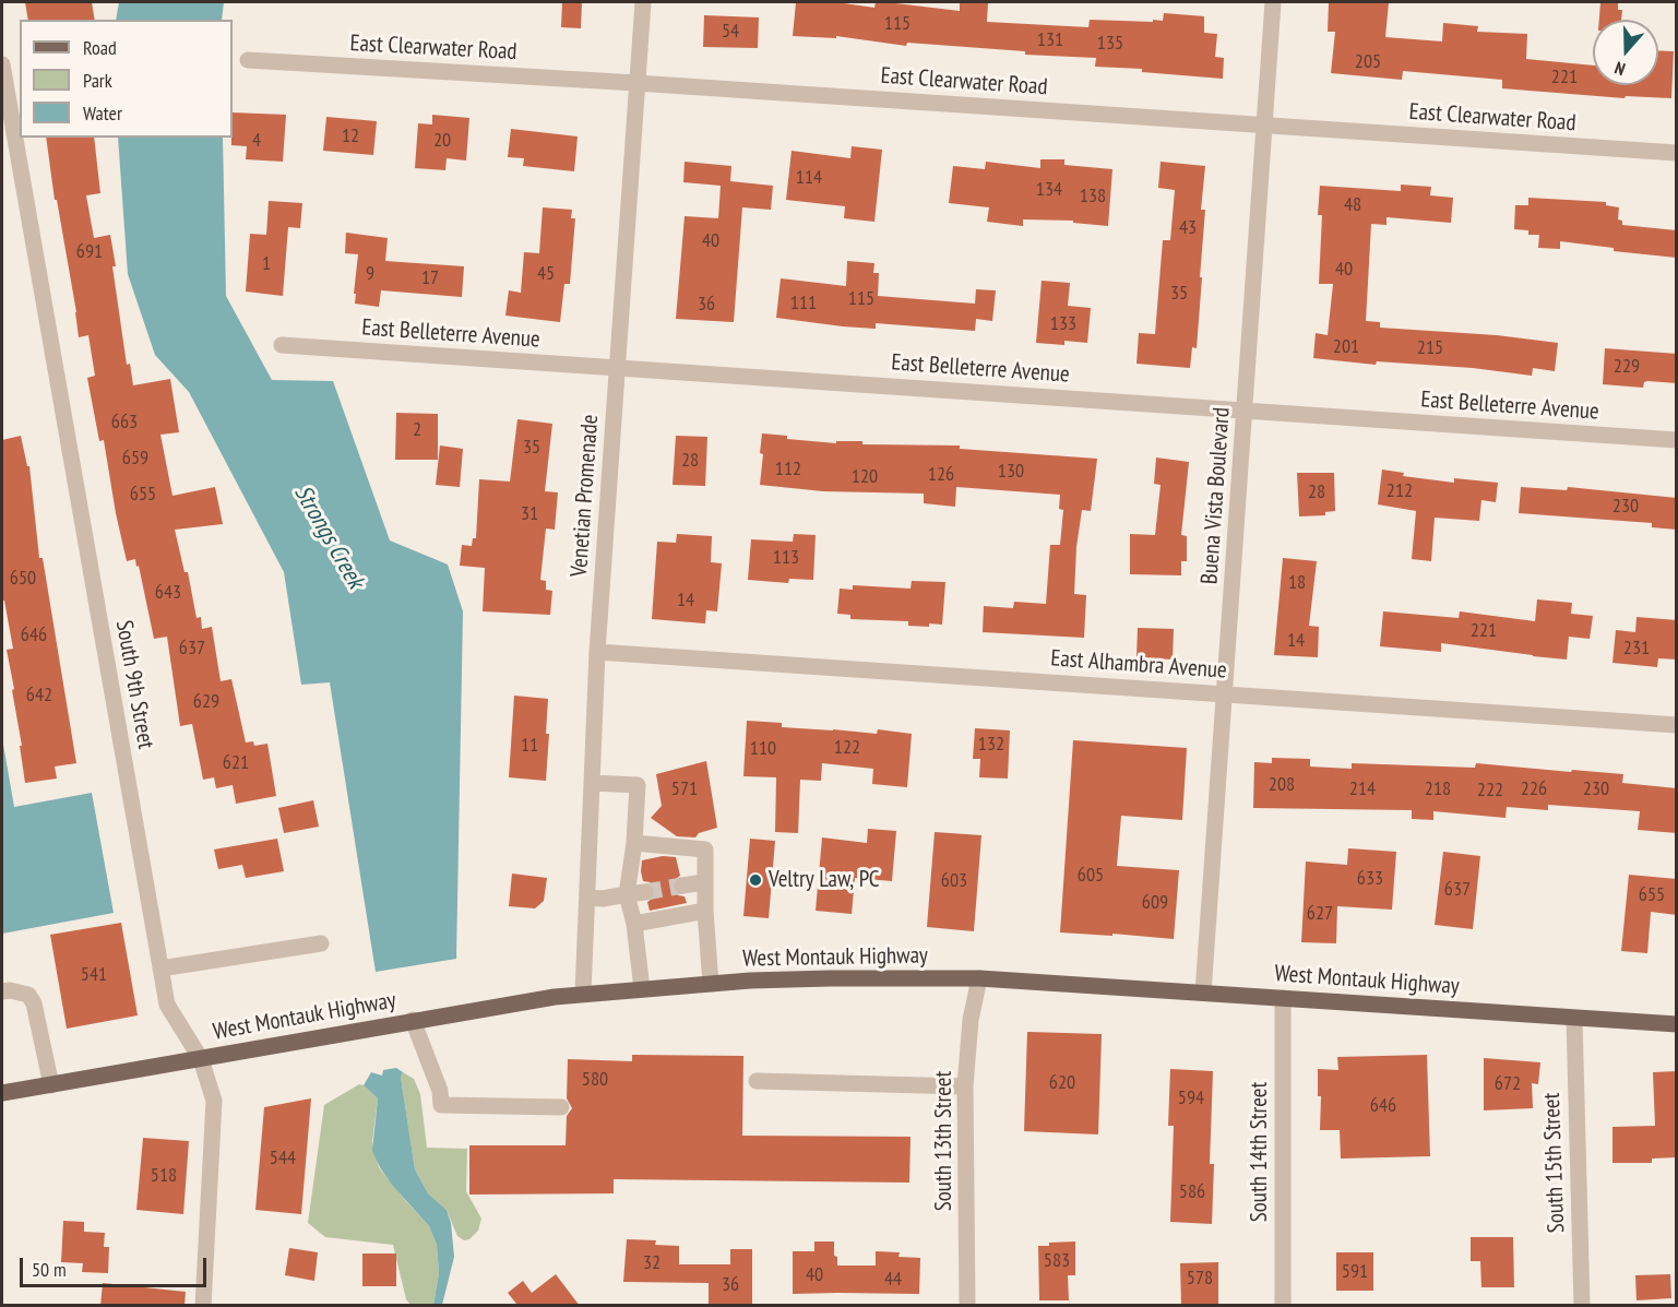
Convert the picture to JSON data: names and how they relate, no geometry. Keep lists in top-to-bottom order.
{
  "streets": {
    "main road": ["West Montauk Highway"],
    "street": [
      "East Clearwater Road",
      "East Belleterre Avenue",
      "Venetian Promenade",
      "Buena Vista Boulevard",
      "East Alhambra Avenue",
      "South 9th Street",
      "South 13th Street",
      "South 14th Street",
      "South 15th Street"
    ]
  },
  "crossings": [
    ["East Clearwater Road", "Venetian Promenade"],
    ["East Clearwater Road", "Buena Vista Boulevard"],
    ["East Belleterre Avenue", "Venetian Promenade"],
    ["East Belleterre Avenue", "Buena Vista Boulevard"],
    ["Venetian Promenade", "East Alhambra Avenue"],
    ["Venetian Promenade", "West Montauk Highway"],
    ["Buena Vista Boulevard", "East Alhambra Avenue"],
    ["Buena Vista Boulevard", "West Montauk Highway"],
    ["South 9th Street", "West Montauk Highway"],
    ["West Montauk Highway", "South 13th Street"],
    ["West Montauk Highway", "South 14th Street"],
    ["West Montauk Highway", "South 15th Street"]
  ],
  "water": ["Strongs Creek"],
  "places": ["Veltry Law, PC"],
  "house_numbers": [
    "115",
    "54",
    "131",
    "135",
    "205",
    "221",
    "12",
    "4",
    "20",
    "114",
    "134",
    "138",
    "48",
    "43",
    "40",
    "691",
    "1",
    "40",
    "9",
    "45",
    "17",
    "35",
    "115",
    "111",
    "36",
    "133",
    "201",
    "215",
    "229",
    "663",
    "2",
    "35",
    "659",
    "28",
    "112",
    "130",
    "126",
    "120",
    "212",
    "28",
    "655",
    "230",
    "31",
    "113",
    "650",
    "18",
    "643",
    "14",
    "221",
    "646",
    "14",
    "637",
    "231",
    "642",
    "629",
    "132",
    "11",
    "122",
    "110",
    "621",
    "208",
    "571",
    "214",
    "218",
    "226",
    "230",
    "222",
    "605",
    "633",
    "603",
    "637",
    "655",
    "609",
    "627",
    "541",
    "580",
    "620",
    "672",
    "594",
    "646",
    "544",
    "518",
    "586",
    "583",
    "32",
    "591",
    "40",
    "578",
    "44",
    "36"
  ],
  "legend": ["Road", "Park", "Water"],
  "scale_bar": "50 m",
  "north": "bottom"
}
